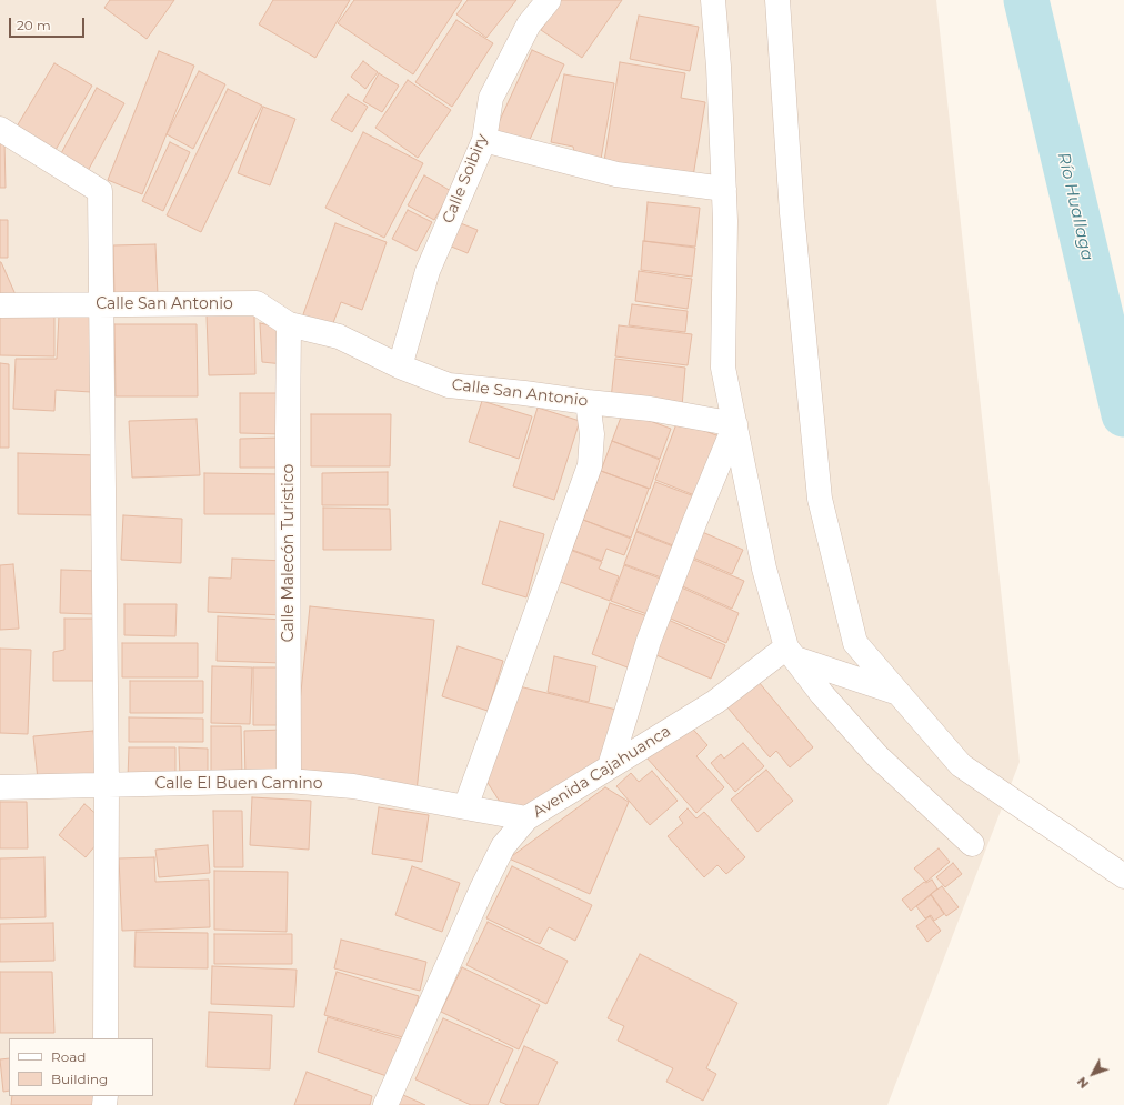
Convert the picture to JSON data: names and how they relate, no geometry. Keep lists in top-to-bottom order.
{
  "streets": {
    "street": [
      "Calle Soibiry",
      "Calle San Antonio",
      "Calle Malecón Turistico",
      "Avenida Cajahuanca",
      "Calle El Buen Camino"
    ]
  },
  "crossings": [
    ["Calle Soibiry", "Calle San Antonio"],
    ["Calle San Antonio", "Calle Malecón Turistico"],
    ["Calle Malecón Turistico", "Calle El Buen Camino"],
    ["Avenida Cajahuanca", "Calle El Buen Camino"]
  ],
  "water": ["Río Huallaga"],
  "legend": ["Road", "Building"],
  "scale_bar": "20 m",
  "north": "bottom left"
}
